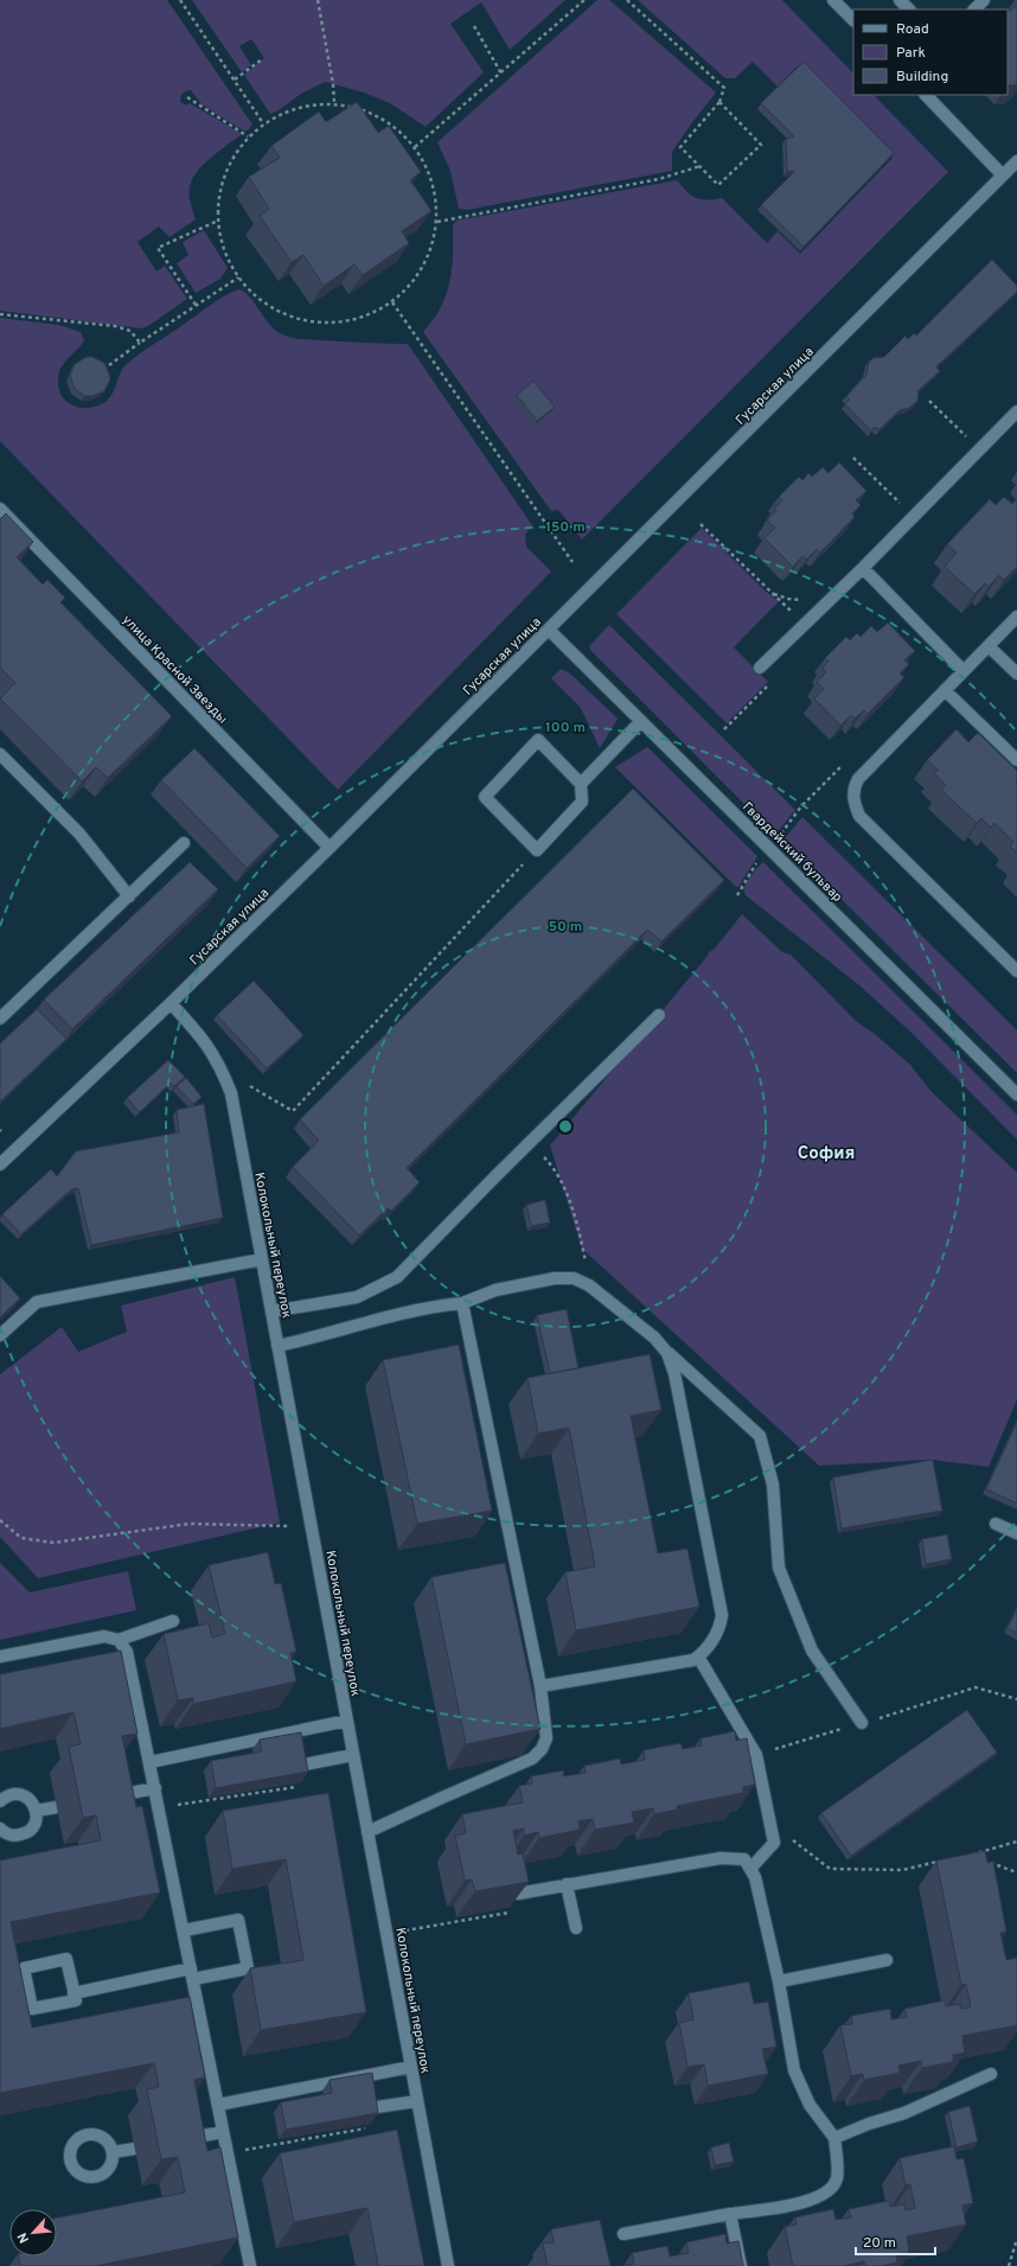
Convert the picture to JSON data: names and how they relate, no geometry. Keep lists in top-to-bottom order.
{
  "streets": {
    "street": [
      "Гусарская улица",
      "улица Красной Звезды",
      "Гвардейский бульвар",
      "Колокольный переулок"
    ]
  },
  "crossings": [
    ["Гусарская улица", "улица Красной Звезды"],
    ["Гусарская улица", "Гвардейский бульвар"],
    ["Гусарская улица", "Колокольный переулок"]
  ],
  "districts": ["София"],
  "legend": ["Road", "Park", "Building"],
  "scale_bar": "20 m",
  "north": "bottom left",
  "rings": ["150 m", "100 m", "50 m"]
}
